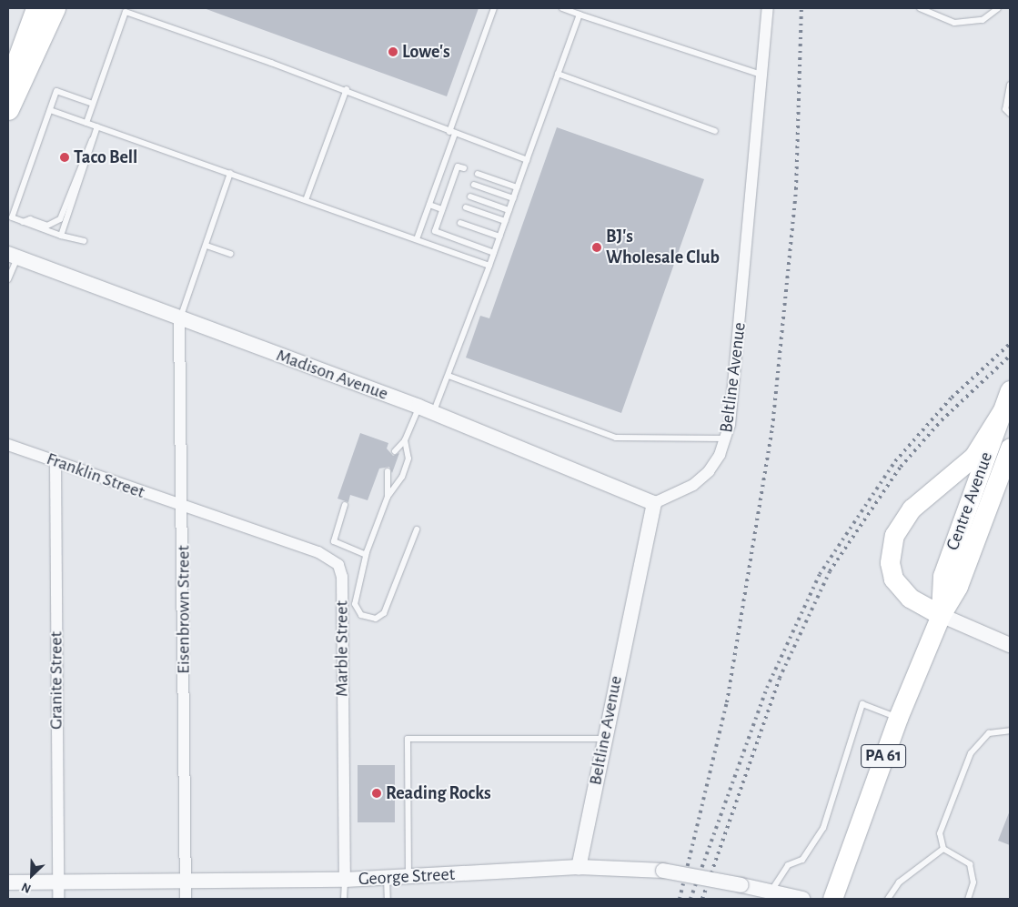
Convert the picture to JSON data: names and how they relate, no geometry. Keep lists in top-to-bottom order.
{
  "streets": {
    "main road": ["Centre Avenue", "PA 61"],
    "street": [
      "Madison Avenue",
      "Beltline Avenue",
      "Franklin Street",
      "Eisenbrown Street",
      "Marble Street",
      "Granite Street",
      "George Street"
    ]
  },
  "crossings": [
    ["Madison Avenue", "Beltline Avenue"],
    ["Madison Avenue", "Eisenbrown Street"],
    ["Beltline Avenue", "George Street"],
    ["Franklin Street", "Eisenbrown Street"],
    ["Franklin Street", "Marble Street"],
    ["Franklin Street", "Granite Street"],
    ["Eisenbrown Street", "Marble Street"],
    ["Eisenbrown Street", "George Street"],
    ["Marble Street", "George Street"],
    ["Granite Street", "George Street"]
  ],
  "places": [
    "Lowe's",
    "Taco Bell",
    "BJ's Wholesale Club",
    "Reading Rocks"
  ],
  "north": "bottom left"
}
